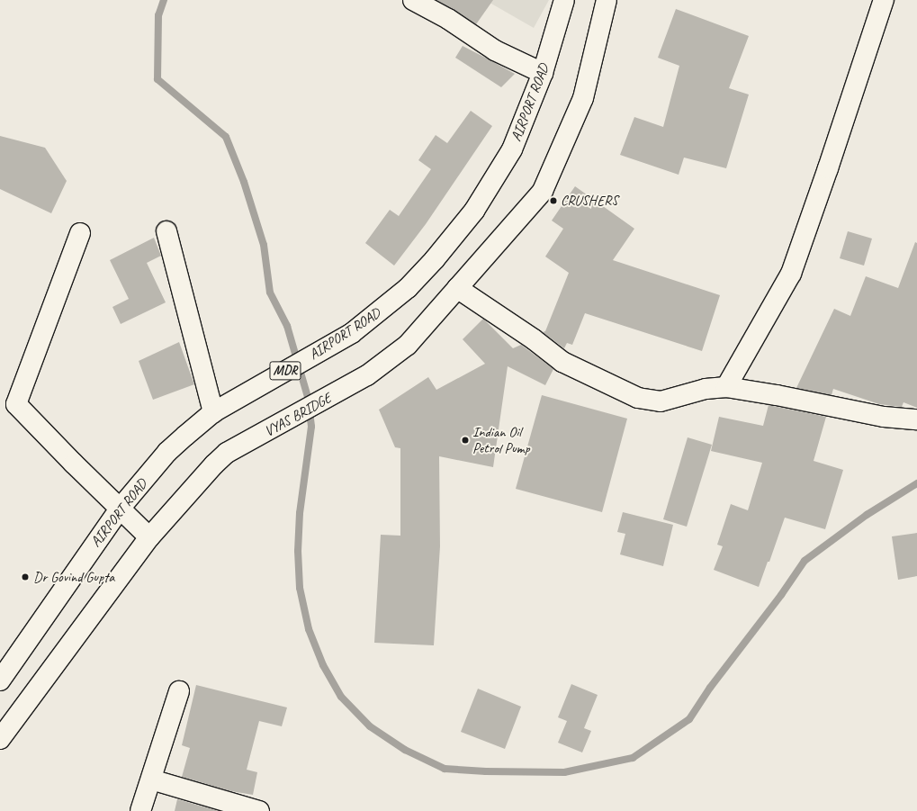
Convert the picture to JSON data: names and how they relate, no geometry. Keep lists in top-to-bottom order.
{
  "streets": {
    "main road": ["AIRPORT ROAD", "MDR", "VYAS BRIDGE"]
  },
  "places": ["CRUSHERS", "Indian Oil Petrol Pump", "Dr Govind Gupta"]
}
